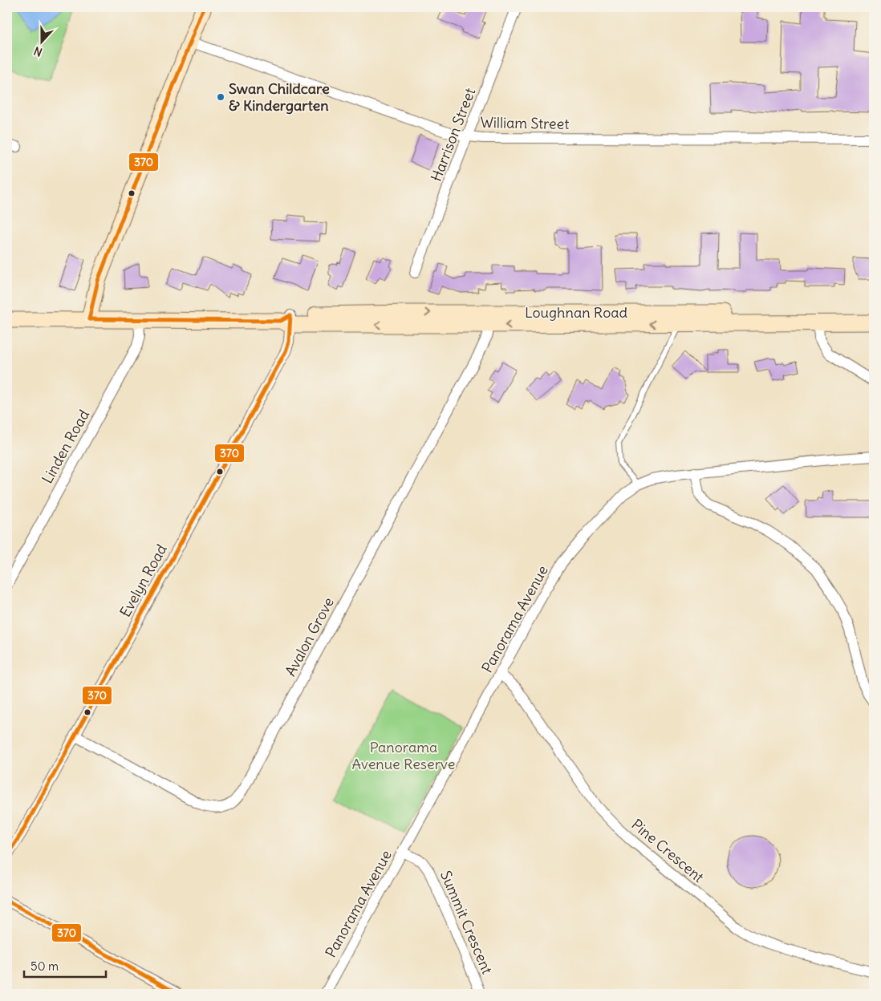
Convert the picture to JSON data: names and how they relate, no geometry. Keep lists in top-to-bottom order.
{
  "streets": {
    "main road": ["Loughnan Road"],
    "street": [
      "William Street",
      "Harrison Street",
      "Linden Road",
      "Evelyn Road",
      "Panorama Avenue",
      "Avalon Grove",
      "Pine Crescent",
      "Summit Crescent"
    ]
  },
  "crossings": [
    ["William Street", "Harrison Street"],
    ["Loughnan Road", "Linden Road"],
    ["Loughnan Road", "Evelyn Road"],
    ["Loughnan Road", "Avalon Grove"],
    ["Evelyn Road", "Avalon Grove"],
    ["Panorama Avenue", "Pine Crescent"],
    ["Panorama Avenue", "Summit Crescent"]
  ],
  "parks": ["Panorama Avenue Reserve"],
  "places": ["Swan Childcare & Kindergarten"],
  "lines": ["transit line 370"],
  "scale_bar": "50 m",
  "north": "bottom"
}
